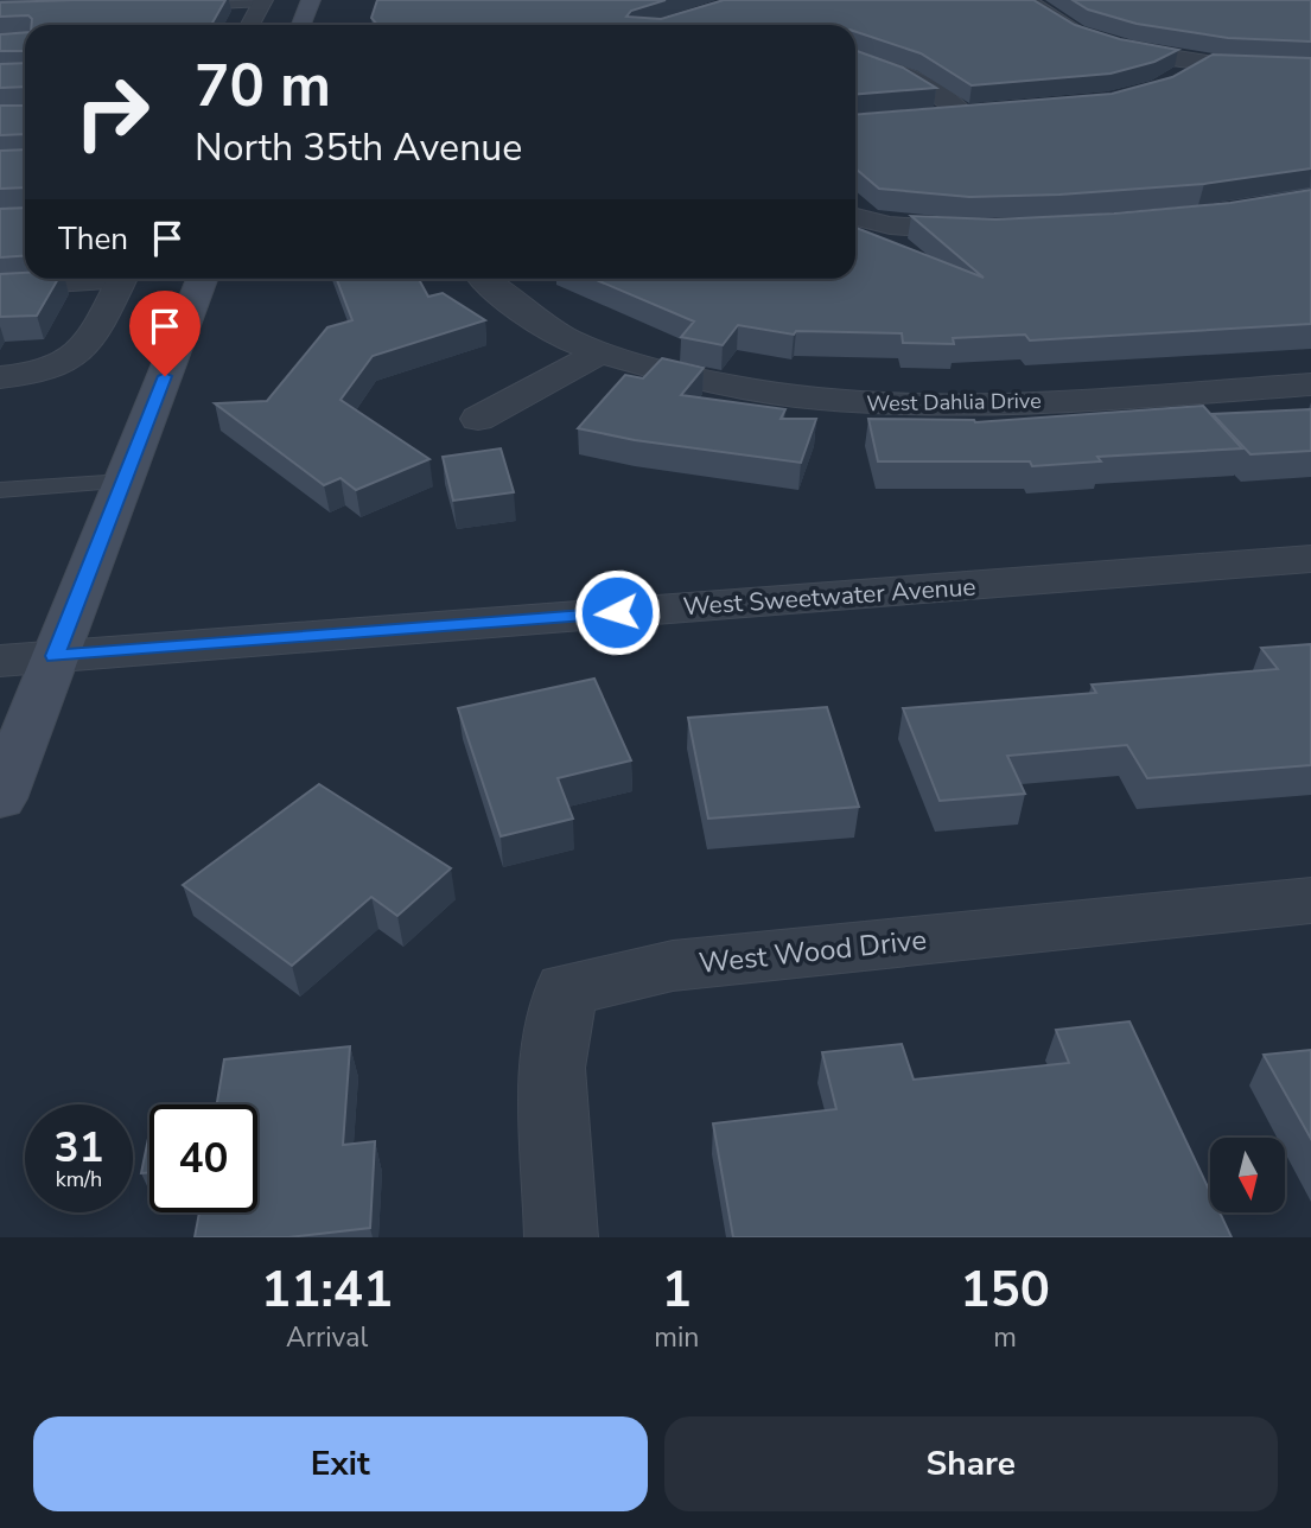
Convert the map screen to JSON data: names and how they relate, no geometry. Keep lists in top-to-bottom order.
{
  "streets": {
    "street": ["West Dahlia Drive", "West Sweetwater Avenue", "West Wood Drive"]
  },
  "north": "bottom",
  "page": {
    "turn": ["70 m", "North 35th Avenue"],
    "then": "Then",
    "speed": "31 km/h",
    "limit": "40",
    "eta": [
      "11:41",
      "Arrival",
      "1",
      "min",
      "150",
      "m"
    ],
    "buttons": ["Exit", "Share"]
  }
}
